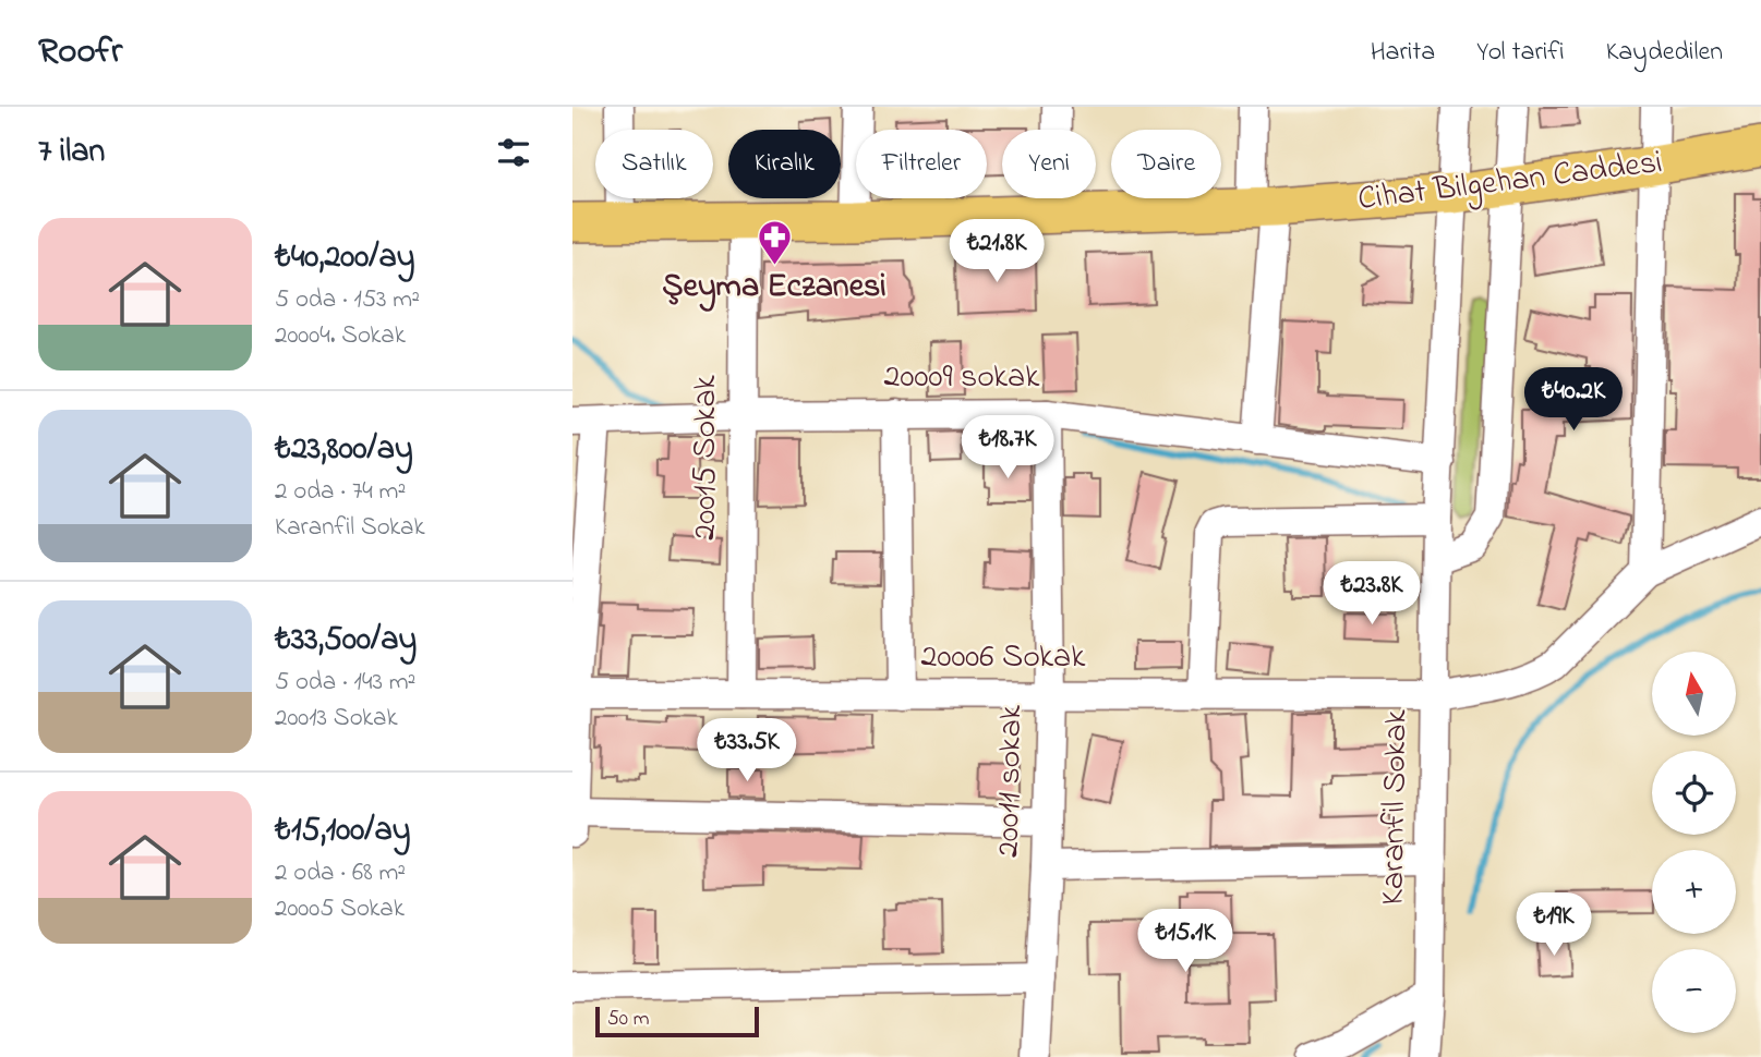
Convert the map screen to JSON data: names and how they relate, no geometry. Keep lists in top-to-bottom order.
{
  "streets": {
    "main road": ["Cihat Bilgehan Caddesi"],
    "street": [
      "20009 sokak",
      "20015 Sokak",
      "20006 Sokak",
      "20011 sokak",
      "Karanfil Sokak"
    ]
  },
  "crossings": [
    ["Cihat Bilgehan Caddesi", "20015 Sokak"],
    ["Cihat Bilgehan Caddesi", "Karanfil Sokak"],
    ["20009 sokak", "20015 Sokak"],
    ["20009 sokak", "20011 sokak"],
    ["20009 sokak", "Karanfil Sokak"],
    ["20015 Sokak", "20006 Sokak"],
    ["20006 Sokak", "20011 sokak"],
    ["20006 Sokak", "Karanfil Sokak"]
  ],
  "places": {
    "pharmacy": ["Şeyma Eczanesi"]
  },
  "scale_bar": "50 m",
  "north": "top",
  "page": {
    "header": "Roofr",
    "nav": ["Harita", "Yol tarifi", "Kaydedilen"],
    "heading": "7 ilan",
    "chip": [
      "Satılık",
      "Kiralık",
      "Filtreler",
      "Yeni",
      "Daire"
    ],
    "list": [
      {
        "name": "₺40,200/ay",
        "note": "5 oda · 153 m² · 20004. Sokak"
      },
      {
        "name": "₺23,800/ay",
        "note": "2 oda · 74 m² · Karanfil Sokak"
      },
      {
        "name": "₺33,500/ay",
        "note": "5 oda · 143 m² · 20013 Sokak"
      },
      {
        "name": "₺15,100/ay",
        "note": "2 oda · 68 m² · 20005 Sokak"
      }
    ],
    "price": [
      "₺21.8K",
      "₺40.2K",
      "₺18.7K",
      "₺23.8K",
      "₺33.5K",
      "₺19K",
      "₺15.1K"
    ],
    "map_buttons": ["+", "−"],
    "scale": "50 m"
  }
}
